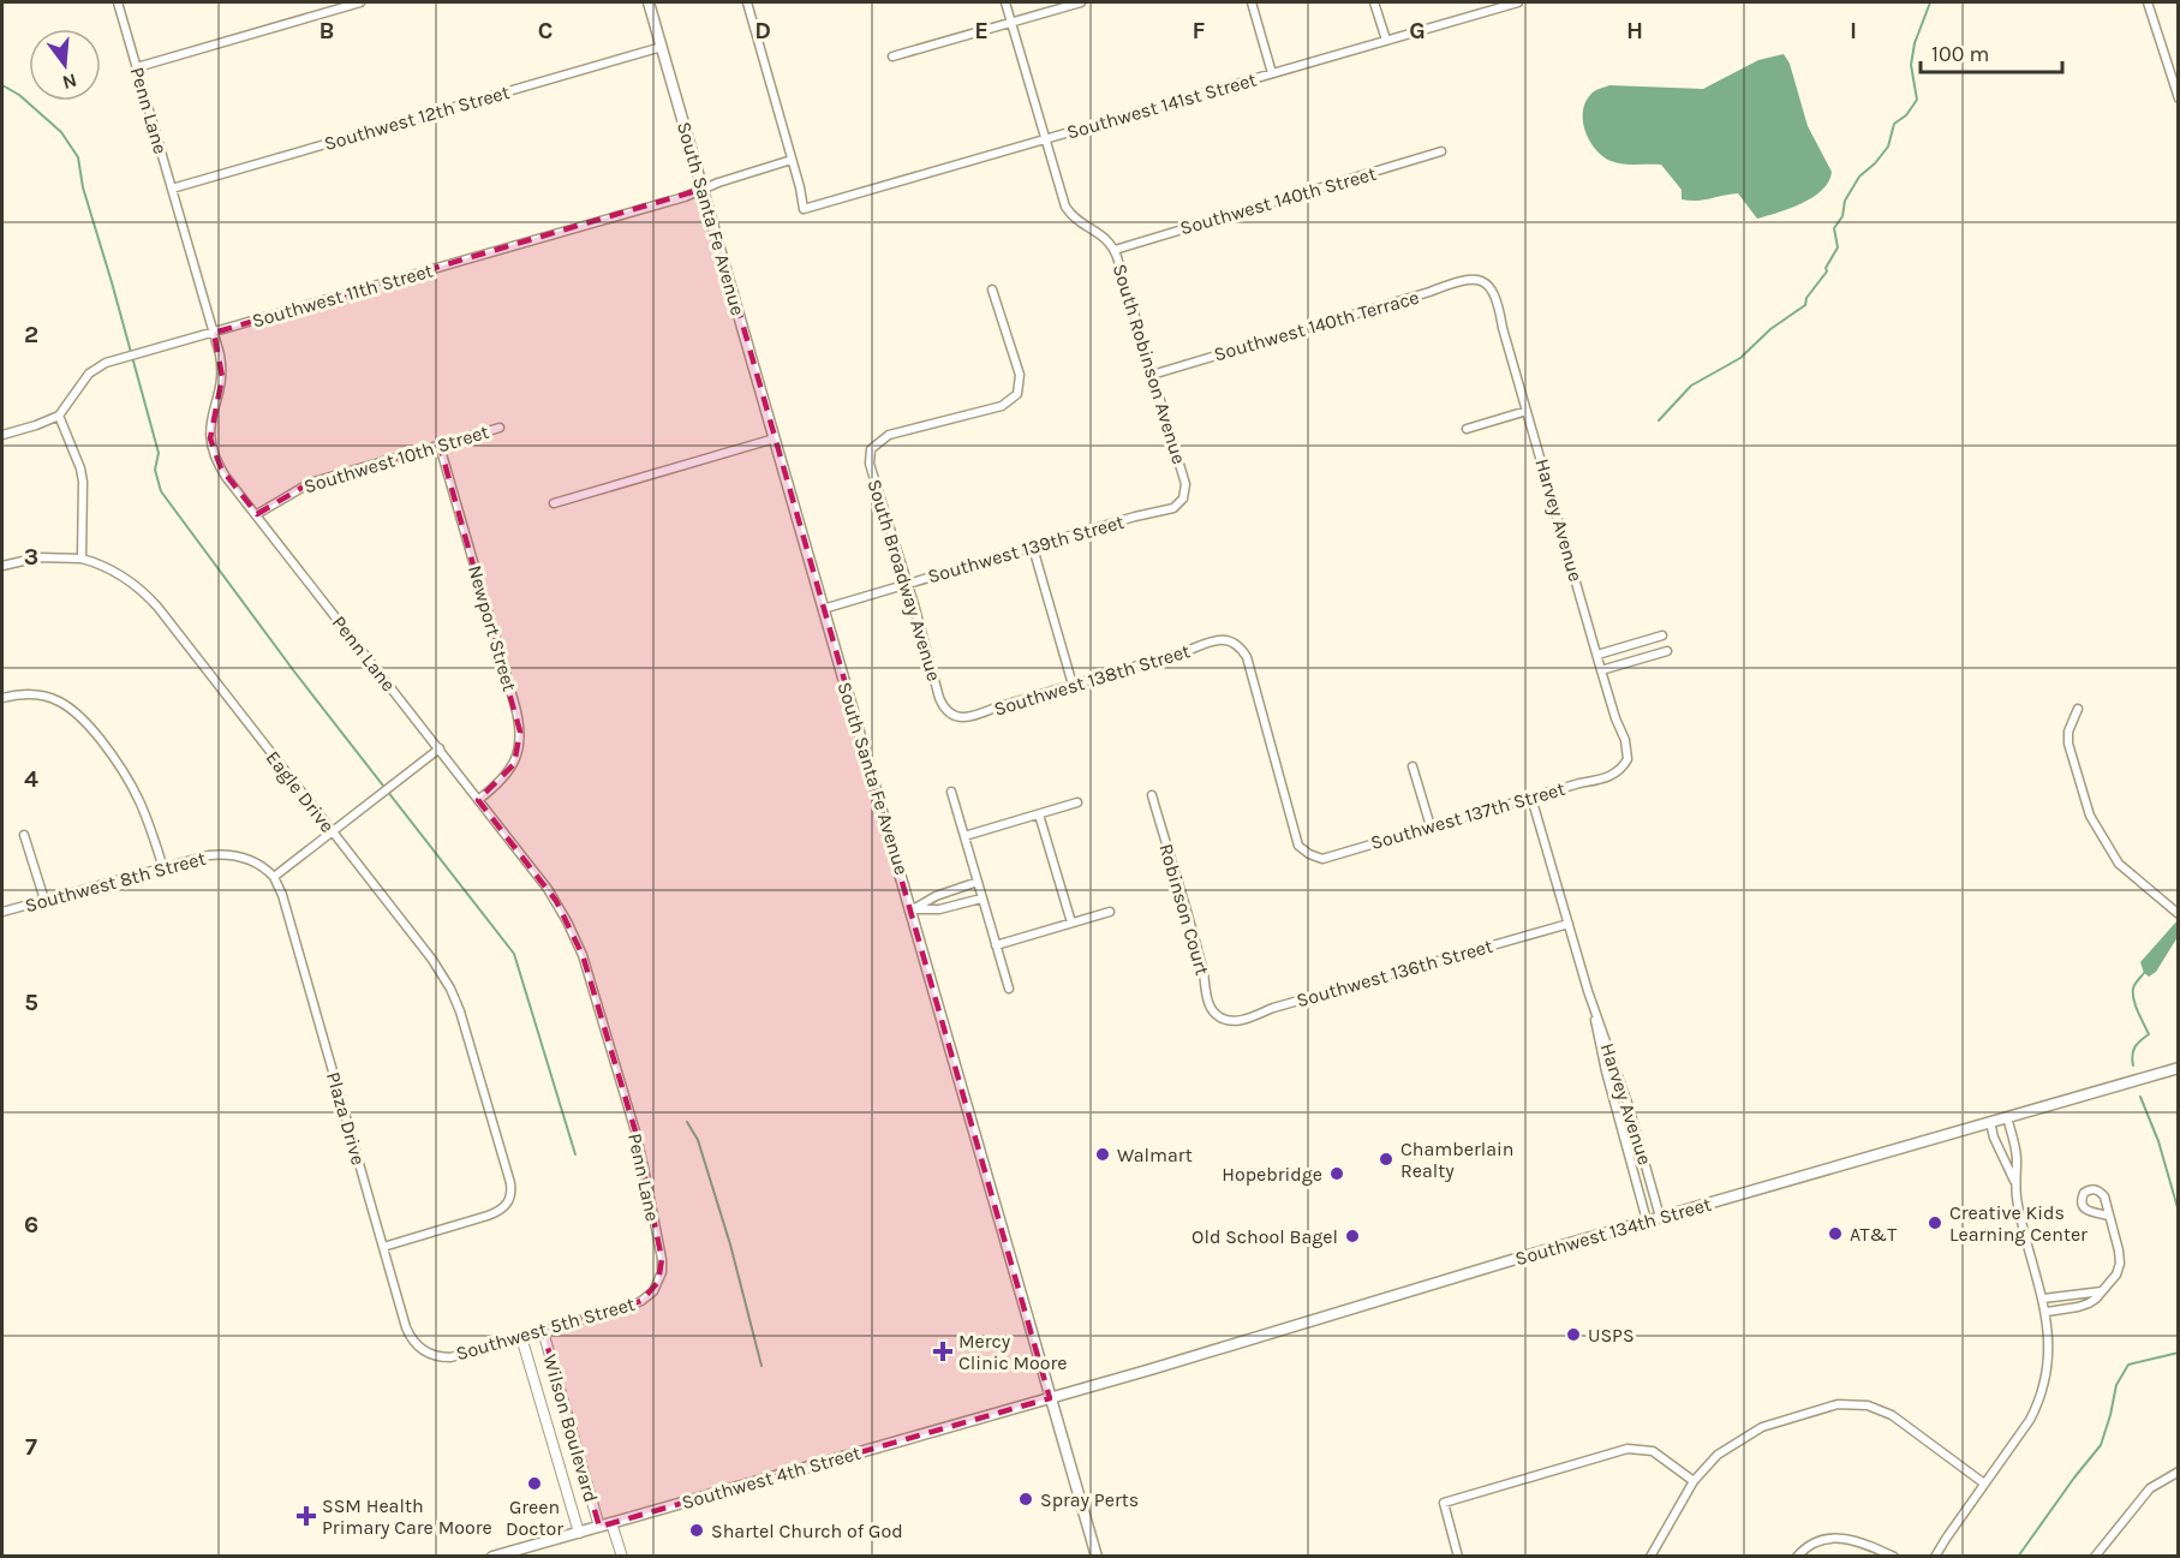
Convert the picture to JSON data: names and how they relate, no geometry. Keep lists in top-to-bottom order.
{
  "streets": {
    "main road": ["South Santa Fe Avenue", "Southwest 134th Street", "Southwest 4th Street"],
    "street": [
      "Southwest 141st Street",
      "Penn Lane",
      "Southwest 12th Street",
      "Southwest 140th Street",
      "Southwest 11th Street",
      "Southwest 140th Terrace",
      "South Robinson Avenue",
      "Southwest 10th Street",
      "Harvey Avenue",
      "Southwest 139th Street",
      "South Broadway Avenue",
      "Newport Street",
      "Southwest 138th Street",
      "Eagle Drive",
      "Southwest 137th Street",
      "Southwest 8th Street",
      "Robinson Court",
      "Southwest 136th Street",
      "Plaza Drive",
      "Southwest 5th Street",
      "Wilson Boulevard"
    ]
  },
  "crossings": [
    ["Southwest 141st Street", "Southwest 11th Street"],
    ["Southwest 141st Street", "South Robinson Avenue"],
    ["Penn Lane", "Southwest 12th Street"],
    ["Penn Lane", "Southwest 11th Street"],
    ["Penn Lane", "Southwest 10th Street"],
    ["Penn Lane", "Newport Street"],
    ["Penn Lane", "Southwest 5th Street"],
    ["Southwest 12th Street", "South Santa Fe Avenue"],
    ["Southwest 140th Street", "South Robinson Avenue"],
    ["South Santa Fe Avenue", "Southwest 11th Street"],
    ["South Santa Fe Avenue", "Southwest 139th Street"],
    ["South Santa Fe Avenue", "Southwest 134th Street"],
    ["South Santa Fe Avenue", "Southwest 4th Street"],
    ["Southwest 140th Terrace", "South Robinson Avenue"],
    ["Southwest 140th Terrace", "Harvey Avenue"],
    ["South Robinson Avenue", "Southwest 139th Street"],
    ["Southwest 10th Street", "Newport Street"],
    ["Harvey Avenue", "Southwest 137th Street"],
    ["Harvey Avenue", "Southwest 136th Street"],
    ["Harvey Avenue", "Southwest 134th Street"],
    ["Southwest 139th Street", "South Broadway Avenue"],
    ["South Broadway Avenue", "Southwest 138th Street"],
    ["Southwest 138th Street", "Southwest 137th Street"],
    ["Eagle Drive", "Plaza Drive"],
    ["Southwest 8th Street", "Plaza Drive"],
    ["Robinson Court", "Southwest 136th Street"],
    ["Plaza Drive", "Southwest 5th Street"],
    ["Southwest 134th Street", "Southwest 4th Street"],
    ["Southwest 5th Street", "Wilson Boulevard"],
    ["Wilson Boulevard", "Southwest 4th Street"]
  ],
  "places": {
    "other": [
      "Walmart",
      "Chamberlain Realty",
      "Hopebridge",
      "Creative Kids Learning Center",
      "AT&T",
      "Old School Bagel",
      "USPS",
      "Green Doctor",
      "Spray Perts",
      "Shartel Church of God"
    ],
    "health": ["Mercy Clinic Moore", "SSM Health Primary Care Moore"]
  },
  "scale_bar": "100 m",
  "north": "bottom",
  "grid": {
    "columns": [
      "B",
      "C",
      "D",
      "E",
      "F",
      "G",
      "H",
      "I"
    ],
    "rows": [
      "2",
      "3",
      "4",
      "5",
      "6",
      "7"
    ]
  }
}
